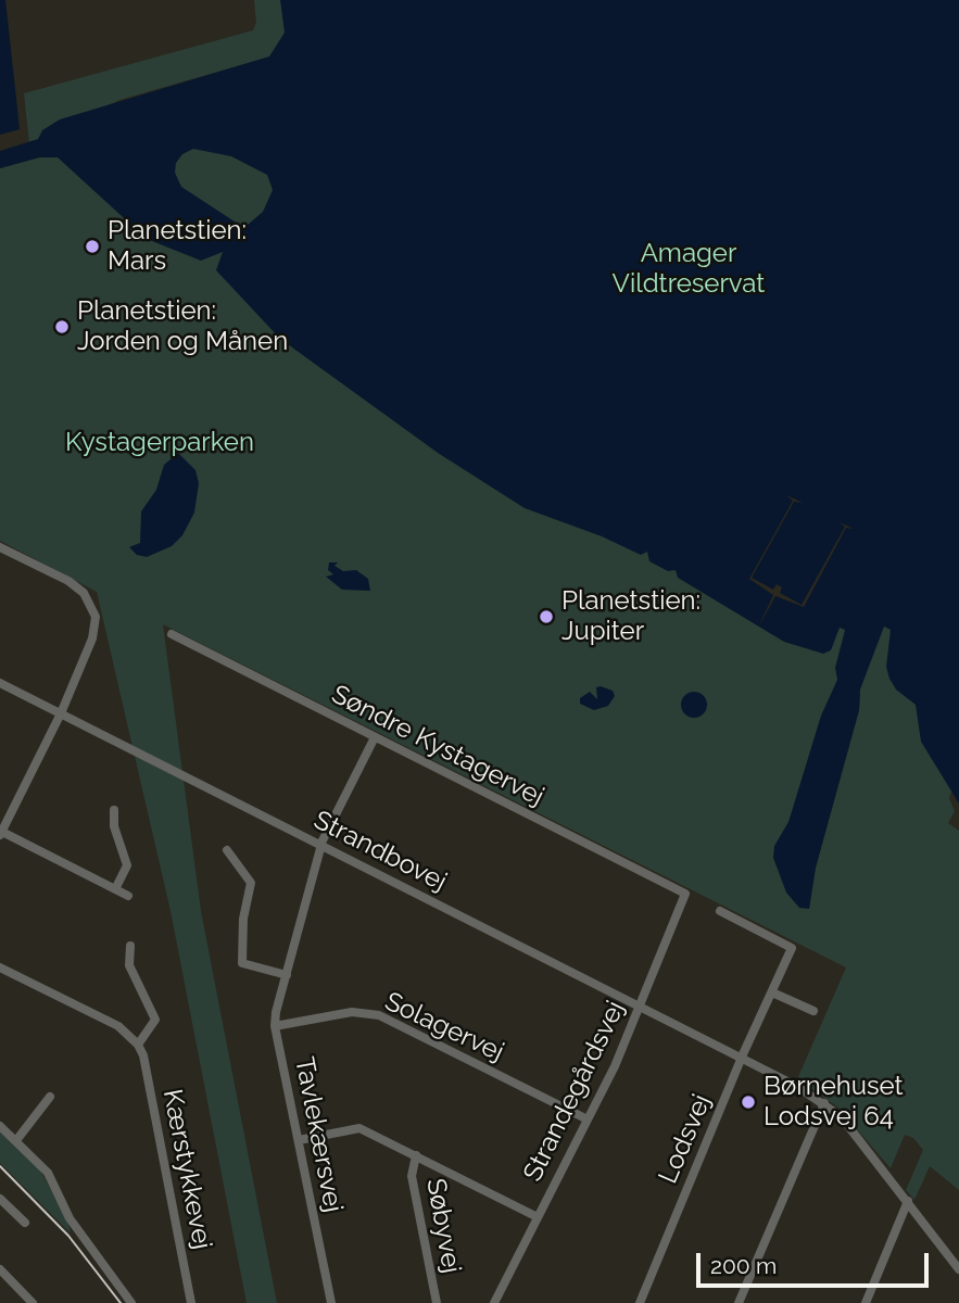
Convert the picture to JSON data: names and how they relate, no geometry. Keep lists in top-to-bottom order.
{
  "streets": {
    "street": [
      "Søndre Kystagervej",
      "Strandbovej",
      "Solagervej",
      "Strandegårdsvej",
      "Tavlekærsvej",
      "Lodsvej",
      "Kærstykkevej",
      "Søbyvej"
    ]
  },
  "crossings": [
    ["Søndre Kystagervej", "Strandegårdsvej"],
    ["Søndre Kystagervej", "Tavlekærsvej"],
    ["Strandbovej", "Strandegårdsvej"],
    ["Strandbovej", "Tavlekærsvej"],
    ["Strandbovej", "Lodsvej"],
    ["Solagervej", "Strandegårdsvej"],
    ["Solagervej", "Tavlekærsvej"]
  ],
  "parks": ["Amager Vildtreservat", "Kystagerparken"],
  "places": [
    "Planetstien: Mars",
    "Planetstien: Jorden og Månen",
    "Planetstien: Jupiter",
    "Børnehuset Lodsvej 64"
  ],
  "scale_bar": "200 m"
}
